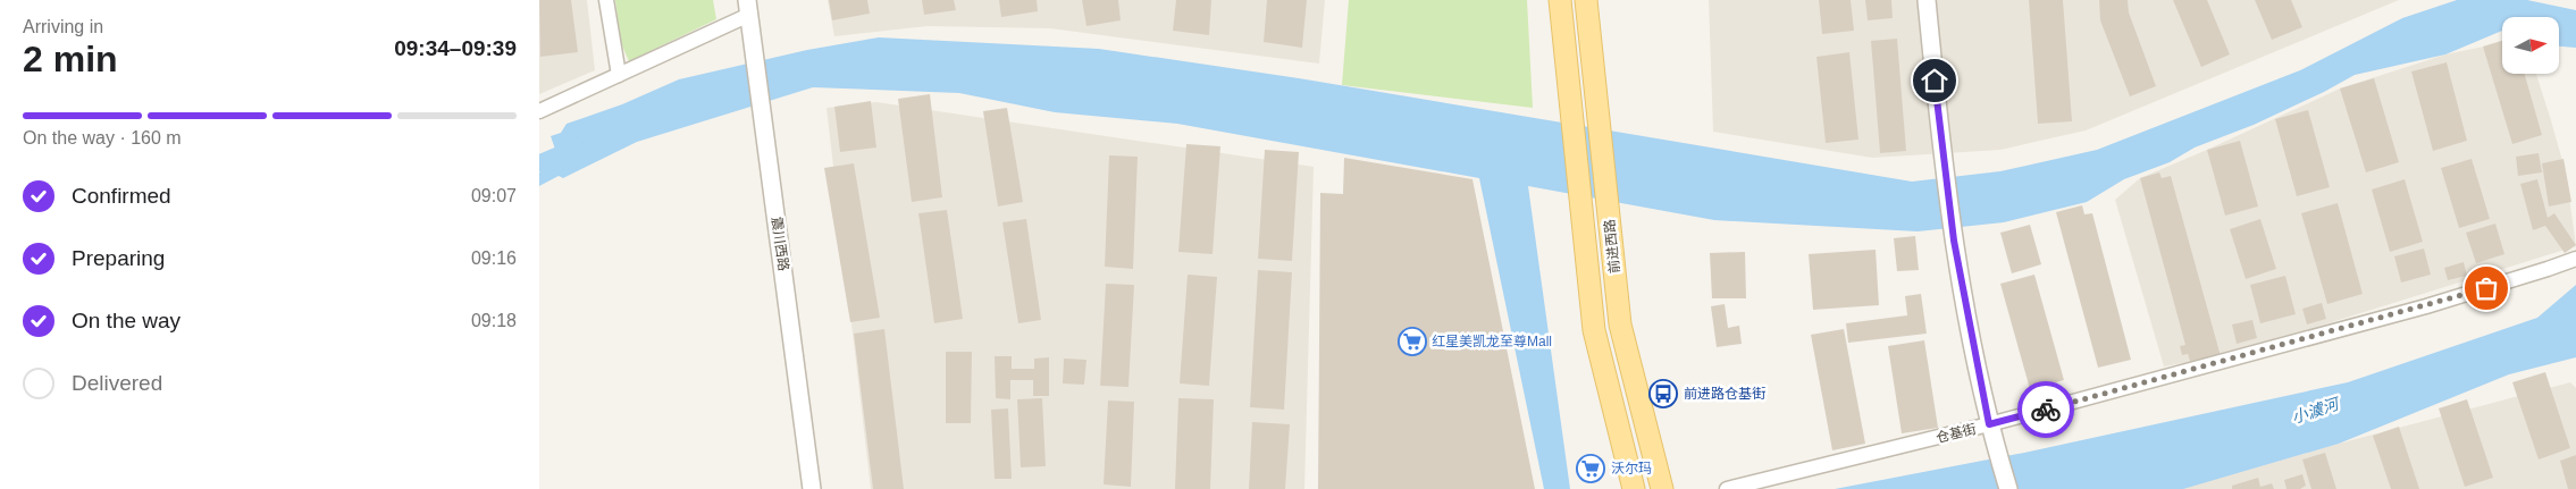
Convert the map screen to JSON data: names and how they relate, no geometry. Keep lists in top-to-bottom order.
{
  "streets": {
    "main road": ["前进西路"],
    "street": ["震川西路", "仓基街"]
  },
  "water": ["小澞河"],
  "places": {
    "supermarket": ["红星美凯龙至尊Mall", "沃尔玛"],
    "bus stop": ["前进路仓基街"]
  },
  "north": "right",
  "page": {
    "heading": ["2 min", "Arriving in", "09:34–09:39"],
    "bar": "On the way · 160 m",
    "list": [
      ["Confirmed", "09:07"],
      ["Preparing", "09:16"],
      ["On the way", "09:18"],
      "Delivered"
    ]
  }
}
